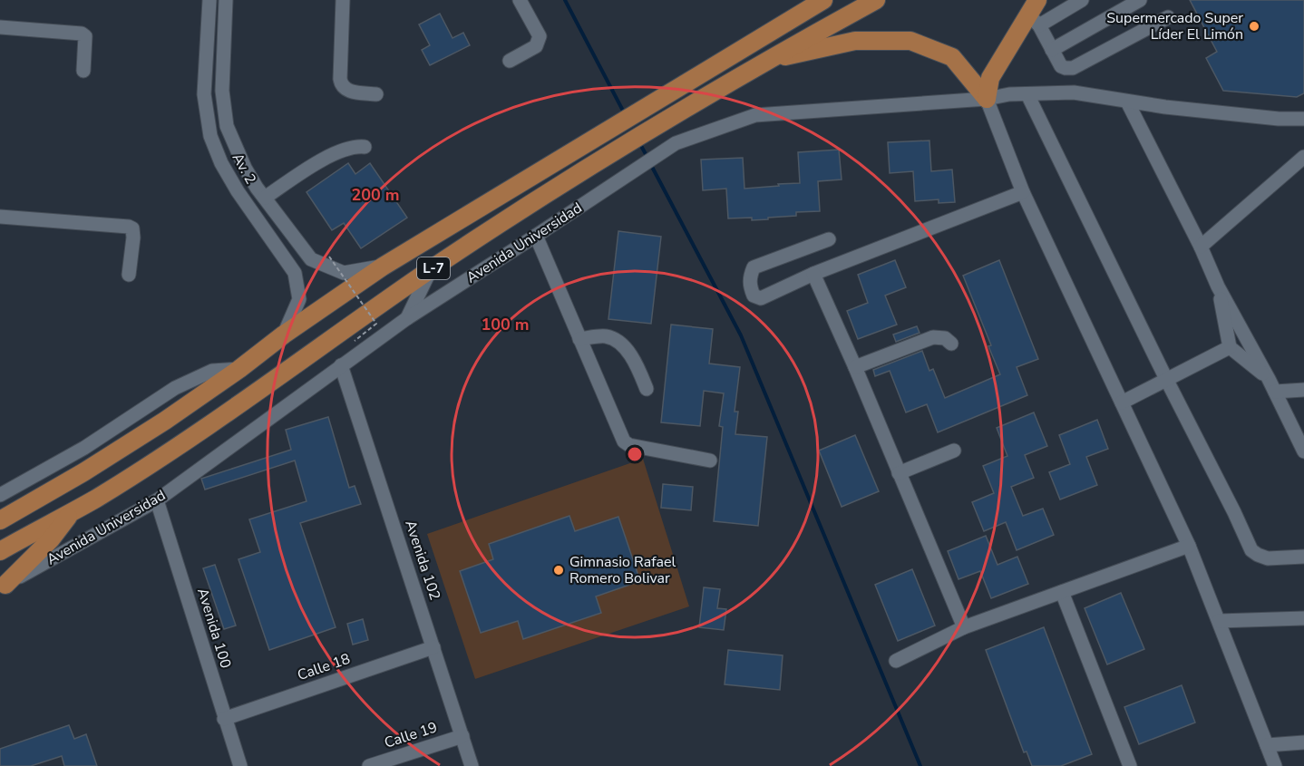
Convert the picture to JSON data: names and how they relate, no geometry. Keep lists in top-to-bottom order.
{
  "streets": {
    "main road": ["Avenida Universidad", "L-7"],
    "street": [
      "Av. 2",
      "Avenida 102",
      "Avenida 100",
      "Calle 18",
      "Calle 19"
    ]
  },
  "crossings": [
    ["Av. 2", "L-7"],
    ["Avenida Universidad", "Avenida 102"],
    ["Avenida Universidad", "Avenida 100"],
    ["Avenida 102", "Calle 18"],
    ["Avenida 102", "Calle 19"],
    ["Avenida 100", "Calle 18"]
  ],
  "places": ["Supermercado Super Líder El Limón", "Gimnasio Rafael Romero Bolivar"],
  "rings": ["200 m", "100 m"]
}
